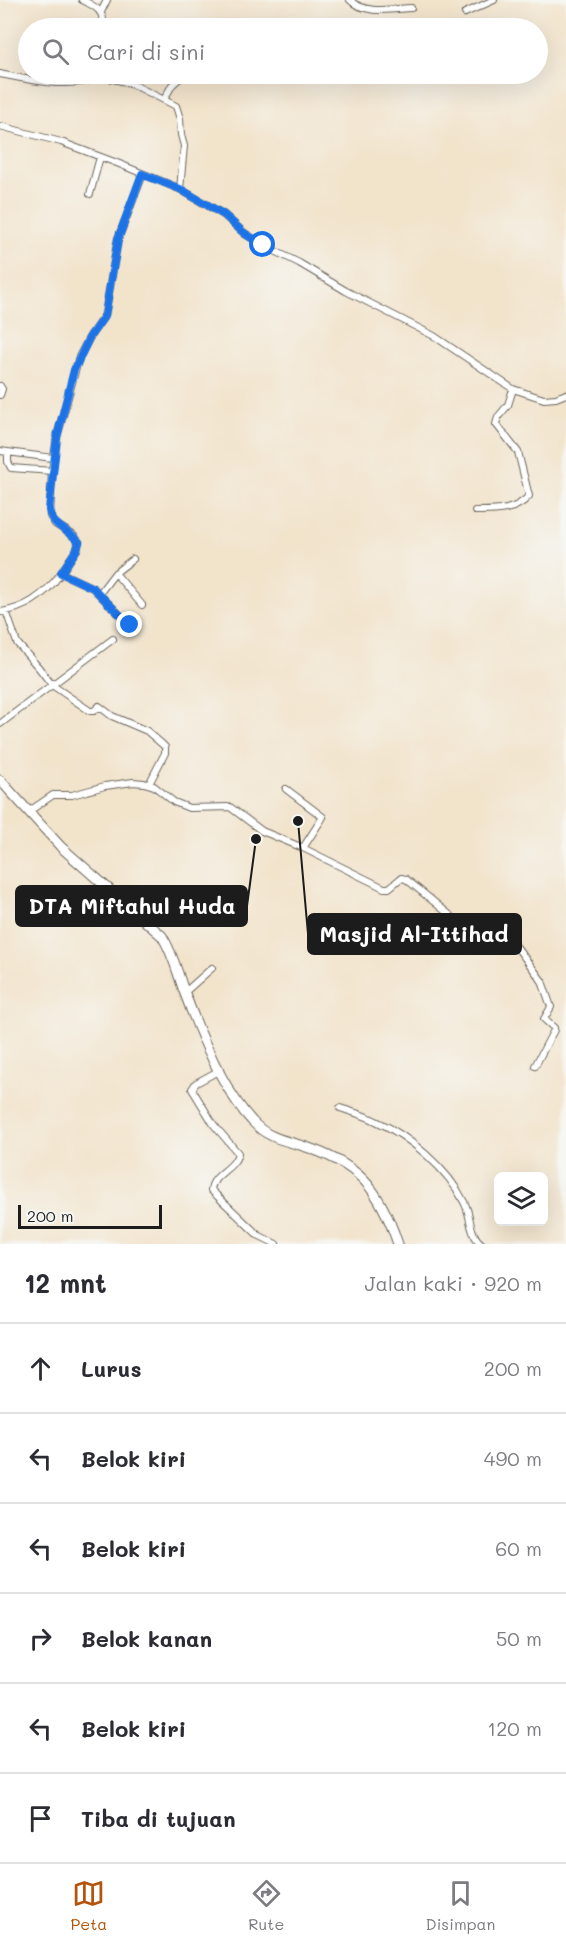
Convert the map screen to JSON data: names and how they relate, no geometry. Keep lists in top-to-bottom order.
{
  "places": ["Masjid Al-Ittihad", "DTA Miftahul Huda"],
  "scale_bar": "200 m",
  "page": {
    "search": "Cari di sini",
    "scale": "200 m",
    "heading": ["12 mnt", "Jalan kaki · 920 m"],
    "list": [
      ["Lurus", "200 m"],
      ["Belok kiri", "490 m"],
      ["Belok kiri", "60 m"],
      ["Belok kanan", "50 m"],
      ["Belok kiri", "120 m"],
      "Tiba di tujuan"
    ],
    "nav": ["Peta", "Rute", "Disimpan"]
  }
}
